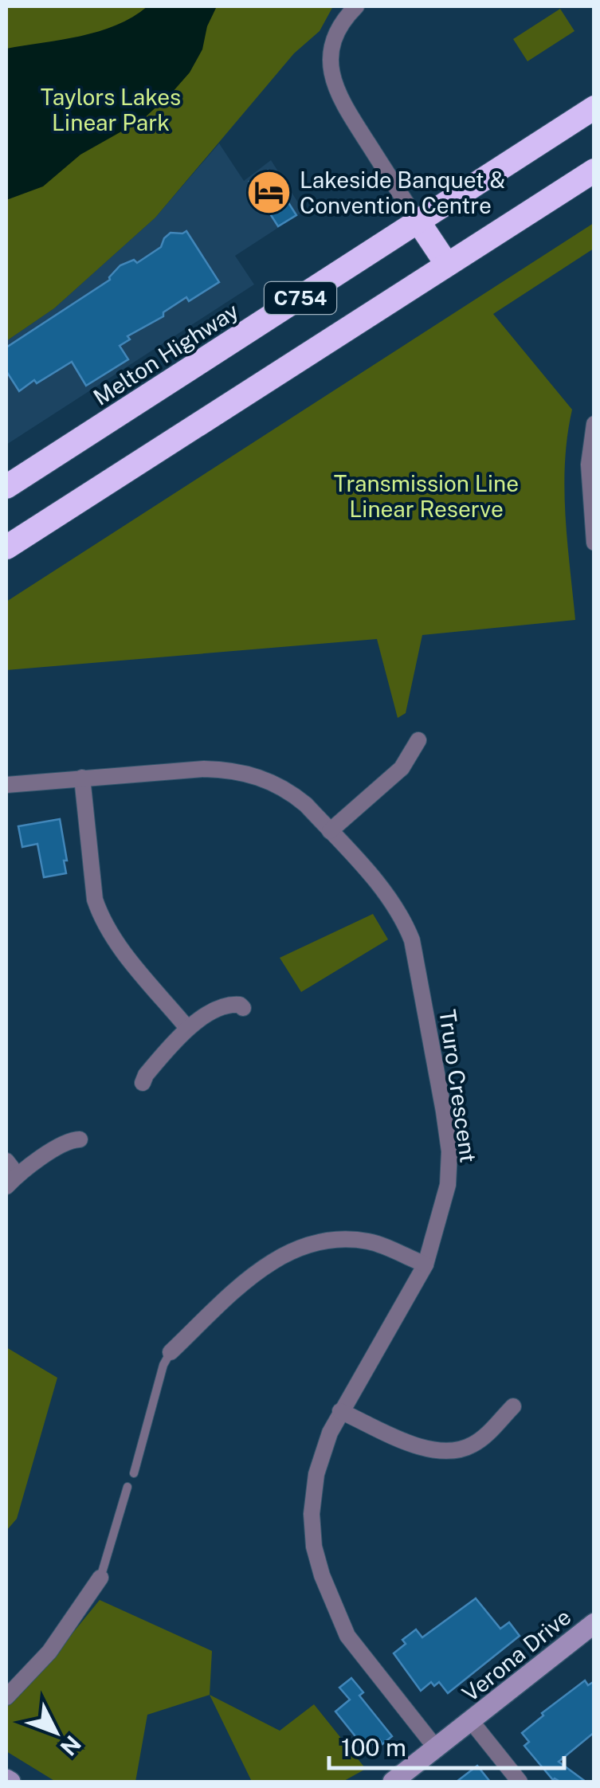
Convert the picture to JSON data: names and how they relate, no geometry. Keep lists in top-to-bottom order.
{
  "streets": {
    "highway": ["C754", "Melton Highway"],
    "street": ["Truro Crescent", "Verona Drive"]
  },
  "crossings": [
    ["Truro Crescent", "Verona Drive"]
  ],
  "parks": ["Taylors Lakes Linear Park", "Transmission Line Linear Reserve"],
  "places": {
    "hotel": ["Lakeside Banquet & Convention Centre"]
  },
  "scale_bar": "100 m",
  "north": "bottom right"
}
